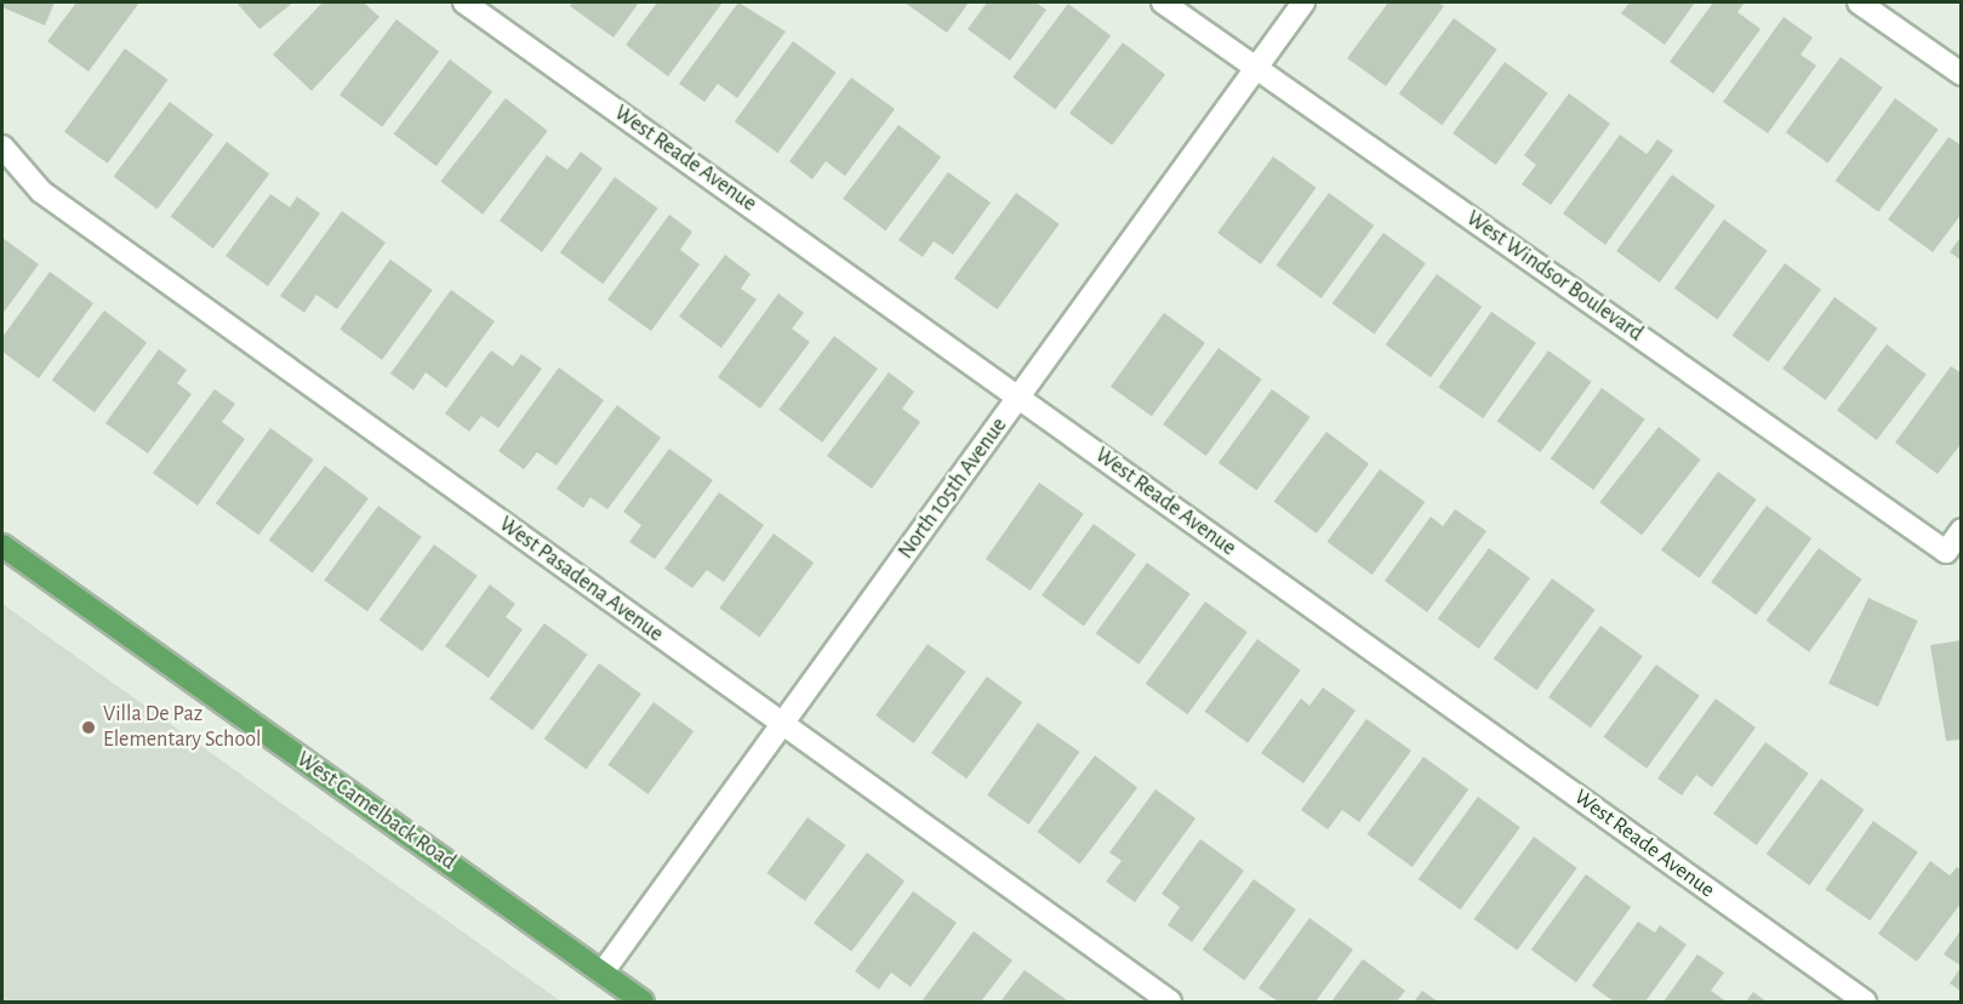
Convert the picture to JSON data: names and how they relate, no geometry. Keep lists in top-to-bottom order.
{
  "streets": {
    "main road": ["West Camelback Road"],
    "street": [
      "West Reade Avenue",
      "West Windsor Boulevard",
      "North 105th Avenue",
      "West Pasadena Avenue"
    ]
  },
  "crossings": [
    ["West Reade Avenue", "North 105th Avenue"],
    ["West Windsor Boulevard", "North 105th Avenue"],
    ["North 105th Avenue", "West Pasadena Avenue"],
    ["North 105th Avenue", "West Camelback Road"]
  ],
  "places": ["Villa De Paz Elementary School"]
}
